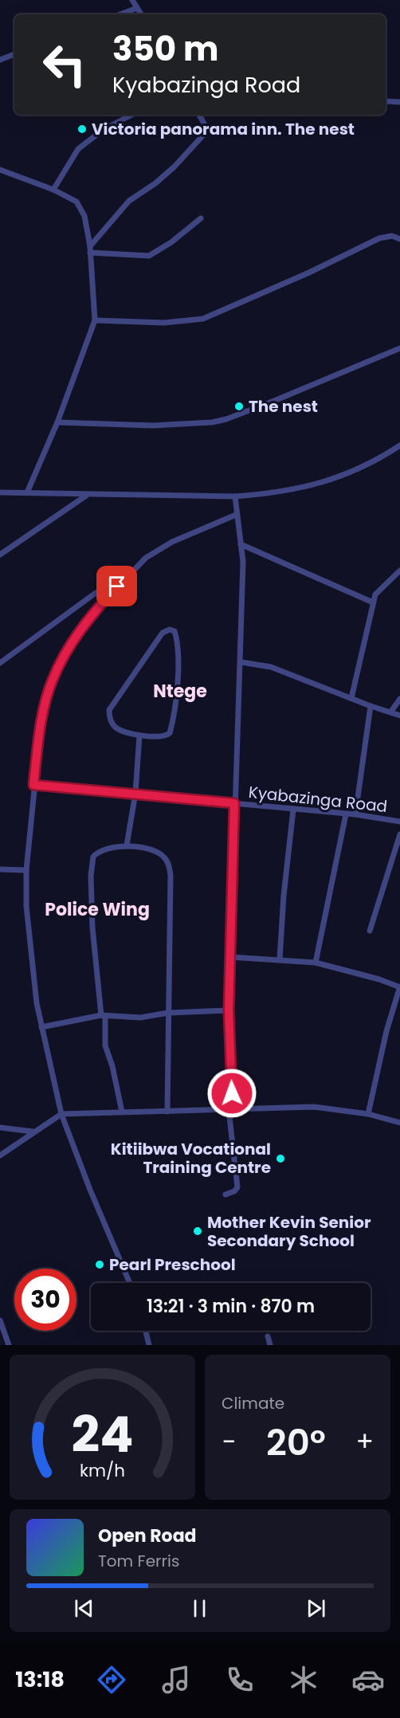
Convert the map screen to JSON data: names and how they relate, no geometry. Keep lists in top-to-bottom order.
{
  "streets": {
    "street": ["Kyabazinga Road"]
  },
  "districts": ["Ntege", "Police Wing"],
  "places": [
    "Victoria panorama inn. The nest",
    "The nest",
    "Kitiibwa Vocational Training Centre",
    "Mother Kevin Senior Secondary School",
    "Pearl Preschool"
  ],
  "page": {
    "turn": ["350 m", "Kyabazinga Road"],
    "limit": "30",
    "trip": "13:21 · 3 min · 870 m",
    "tile": "Climate",
    "heat": ["−", "20°", "+"],
    "song": ["Open Road", "Tom Ferris"],
    "tabs": "13:18",
    "gauge": ["24", "km/h"]
  }
}
